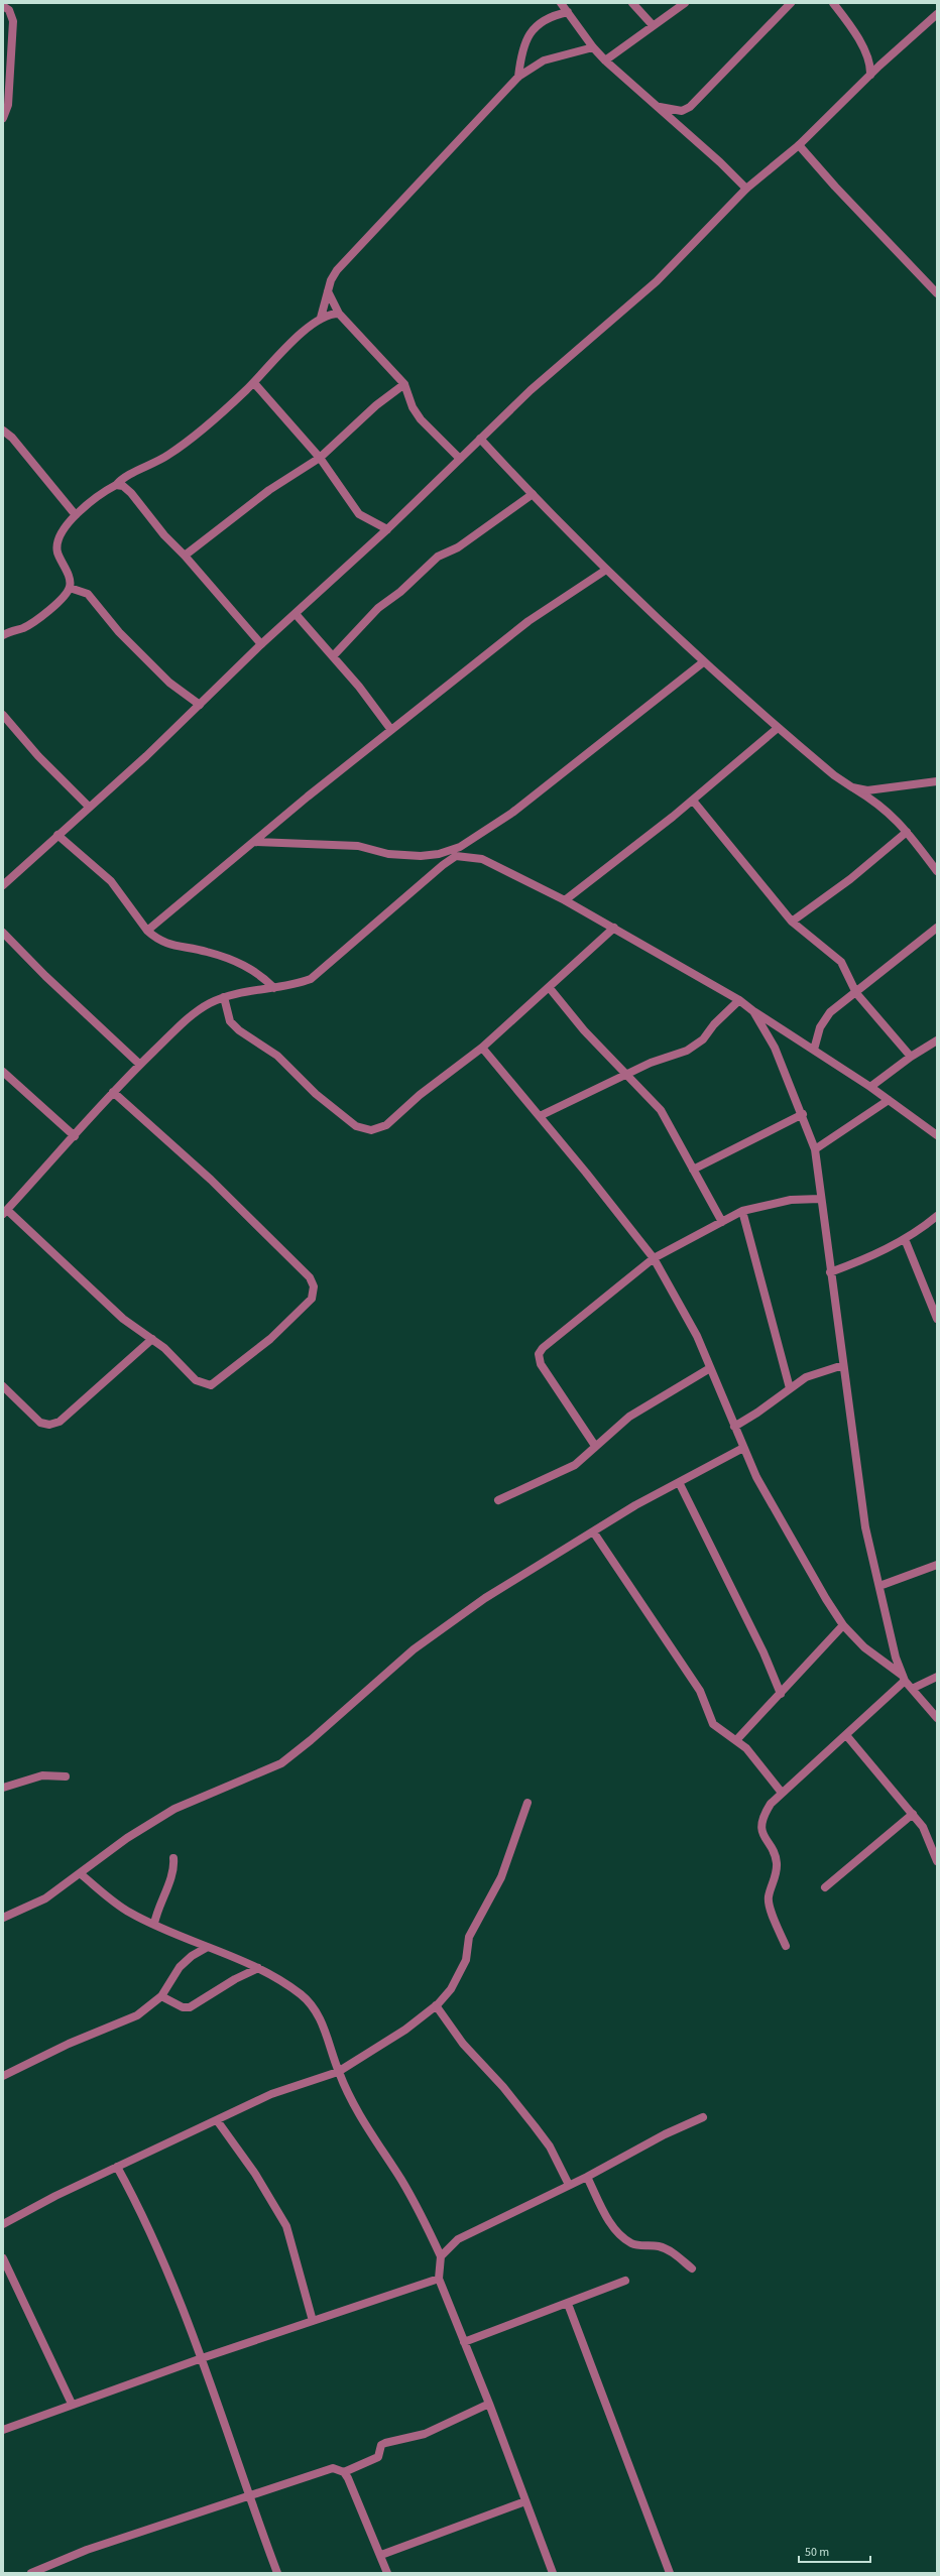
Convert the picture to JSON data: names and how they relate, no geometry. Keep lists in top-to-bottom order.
{
  "scale_bar": "50 m"
}
